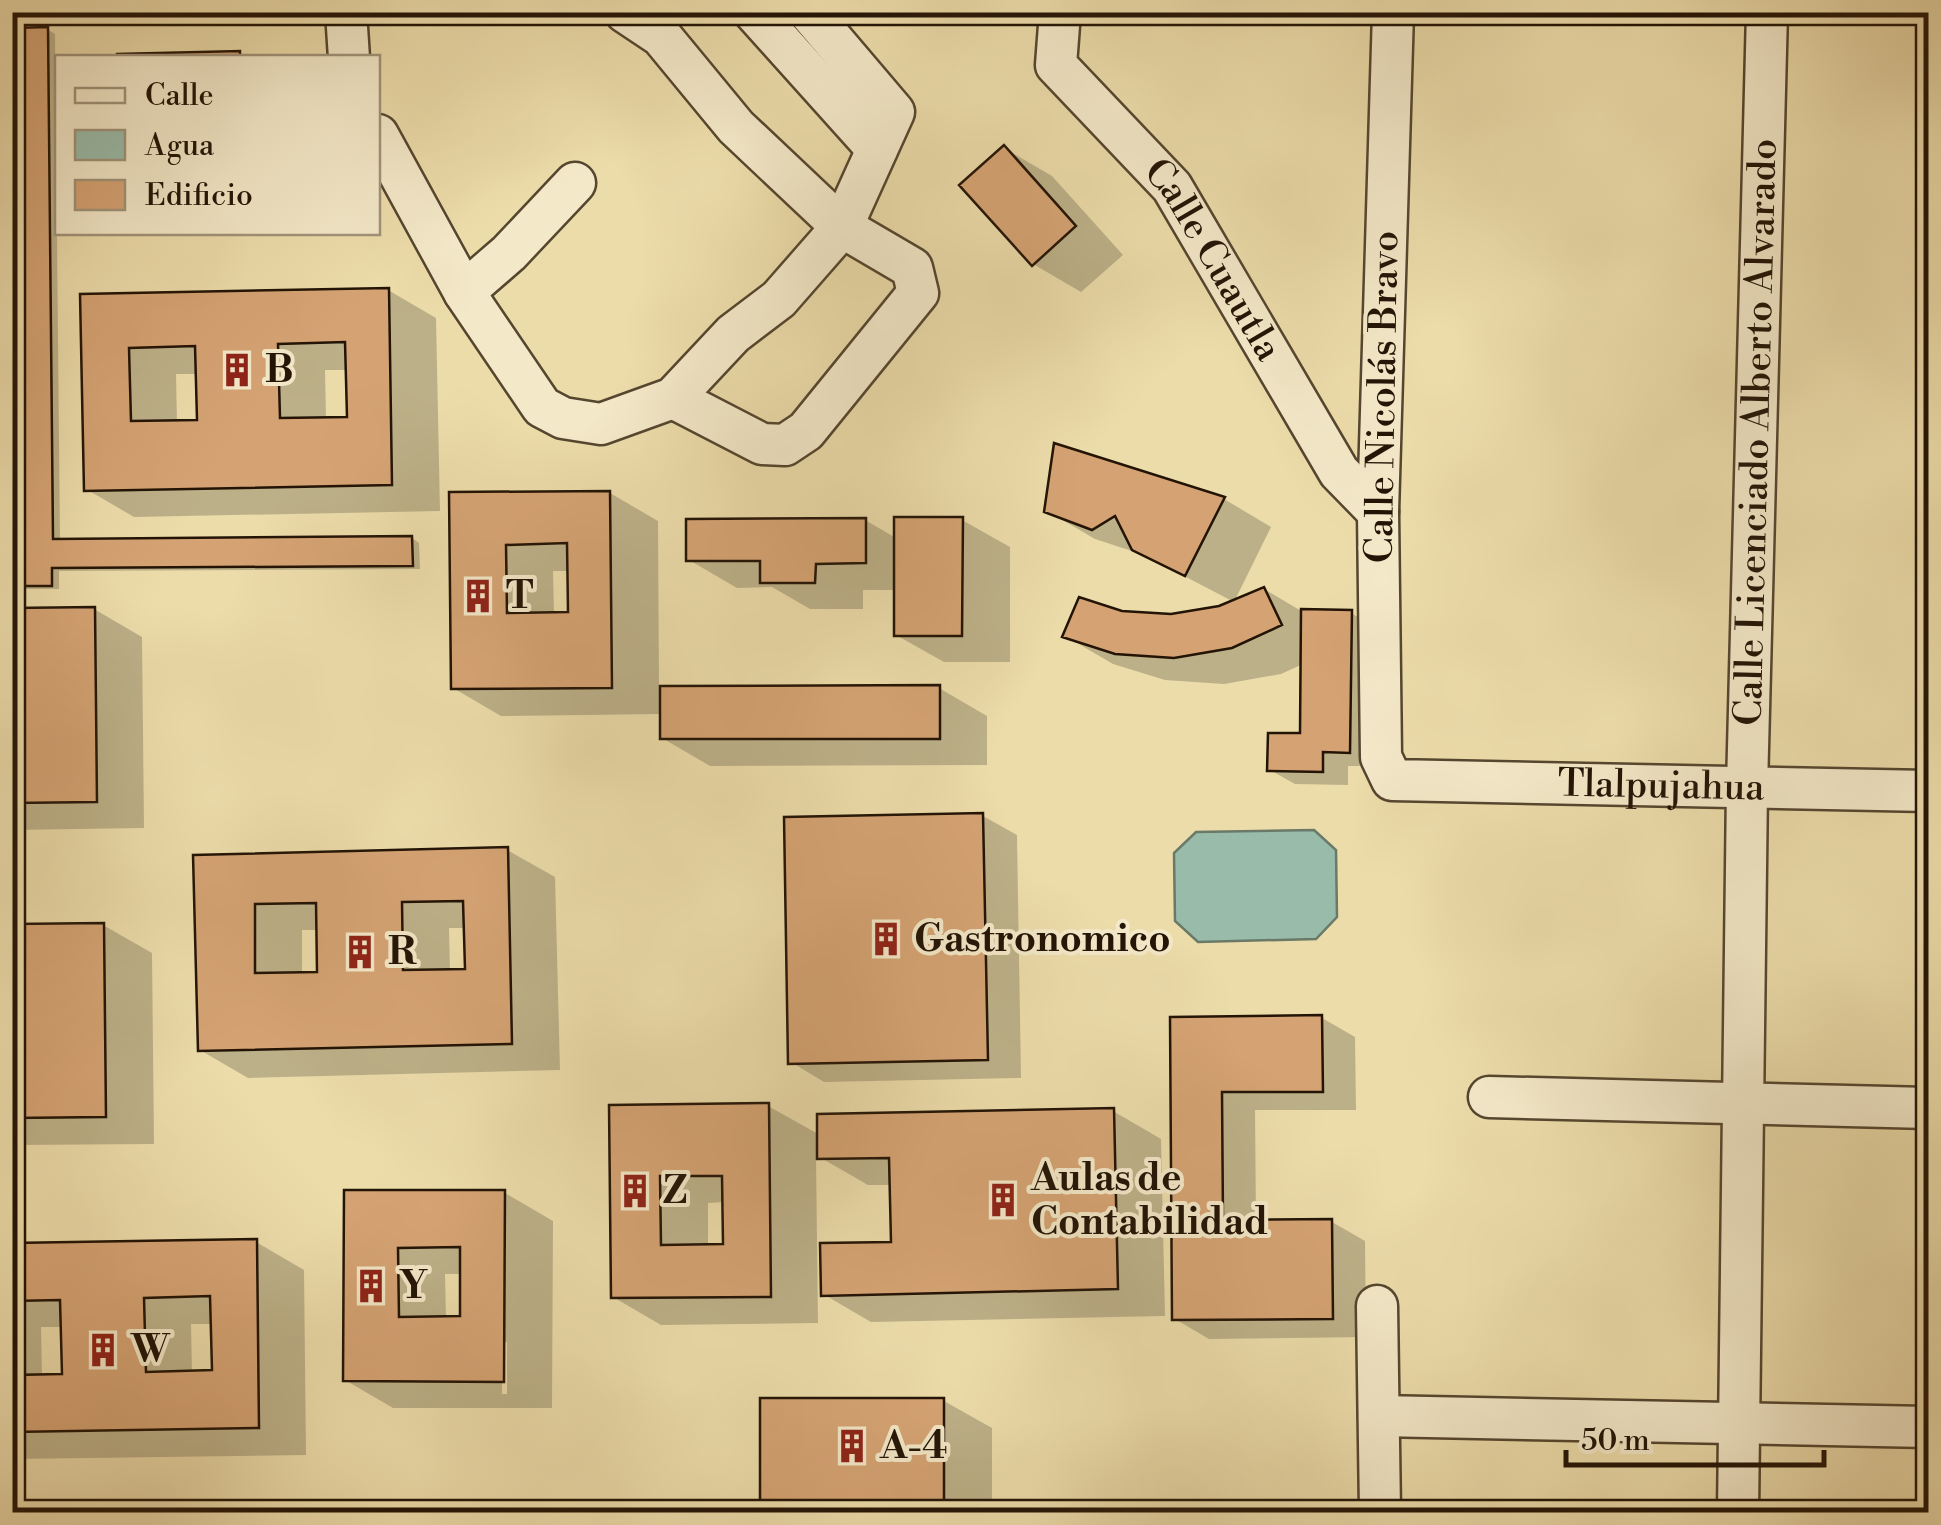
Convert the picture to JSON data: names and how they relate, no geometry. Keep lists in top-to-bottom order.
{
  "streets": {
    "street": [
      "Calle Cuautla",
      "Calle Nicolás Bravo",
      "Calle Licenciado Alberto Alvarado",
      "Tlalpujahua"
    ]
  },
  "crossings": [
    ["Calle Cuautla", "Calle Nicolás Bravo"],
    ["Calle Nicolás Bravo", "Tlalpujahua"],
    ["Calle Licenciado Alberto Alvarado", "Tlalpujahua"]
  ],
  "places": {
    "building": [
      "B",
      "T",
      "Gastronomico",
      "R",
      "Z",
      "Aulas de Contabilidad",
      "Y",
      "W",
      "A-4"
    ]
  },
  "legend": ["Calle", "Agua", "Edificio"],
  "scale_bar": "50 m"
}
